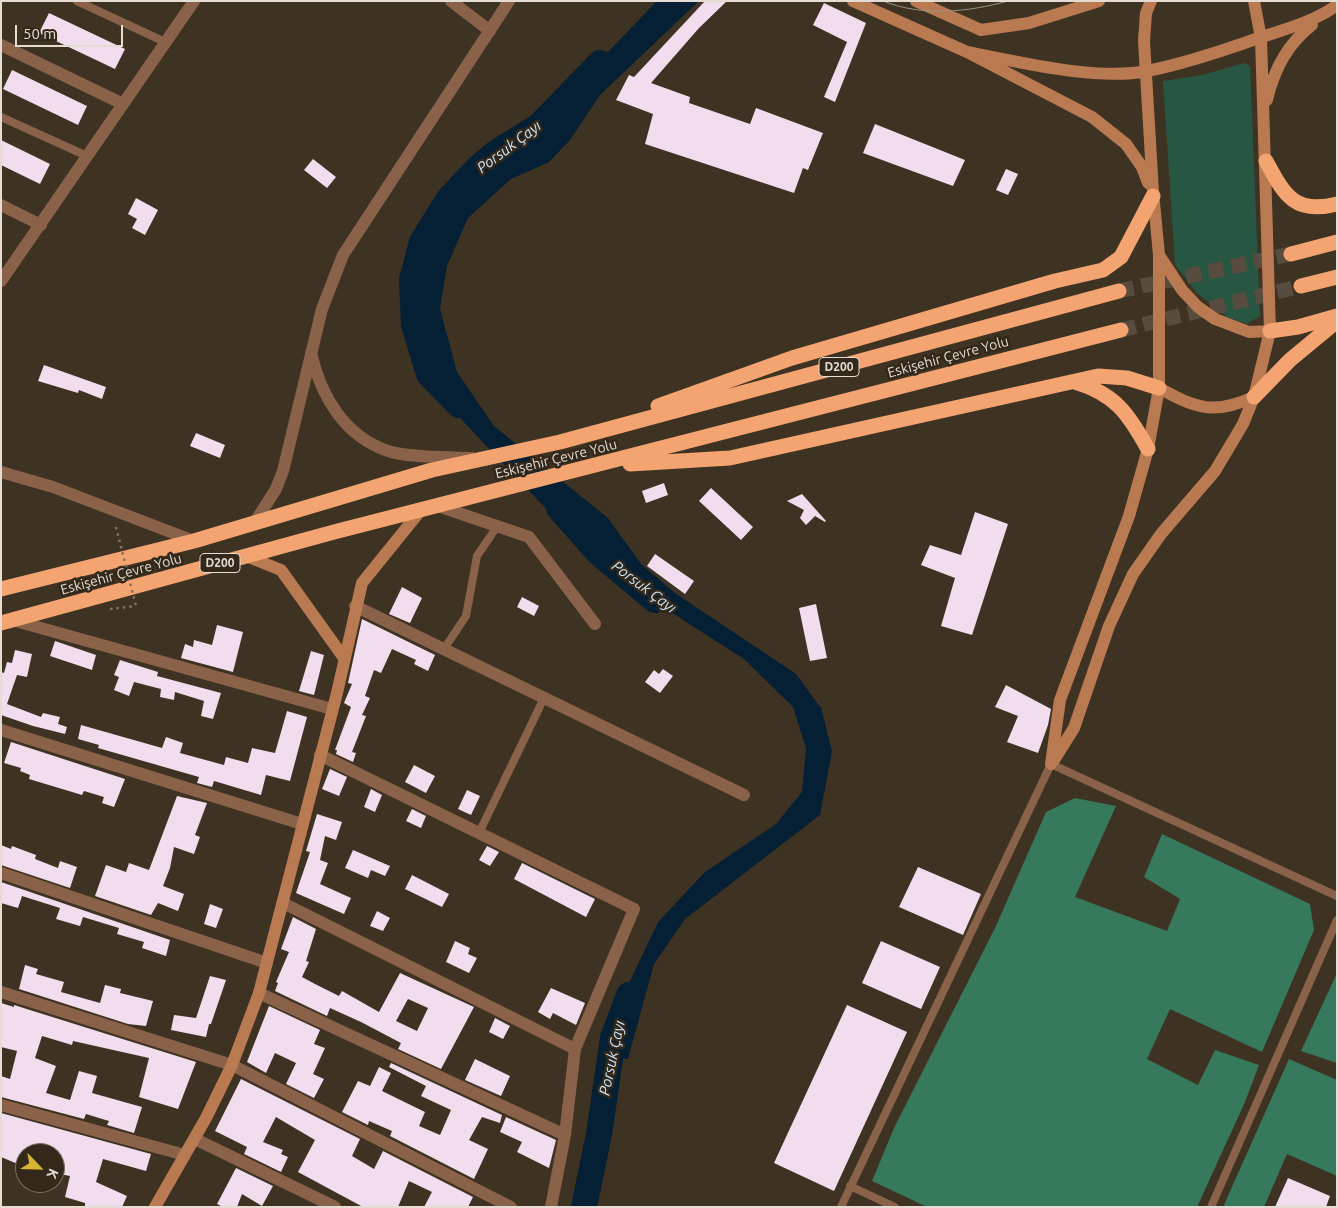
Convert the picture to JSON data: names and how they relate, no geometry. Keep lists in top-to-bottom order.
{
  "streets": {
    "highway": ["Eskişehir Çevre Yolu", "D200"]
  },
  "water": ["Porsuk Çayı"],
  "scale_bar": "50 m",
  "north": "bottom right"
}
